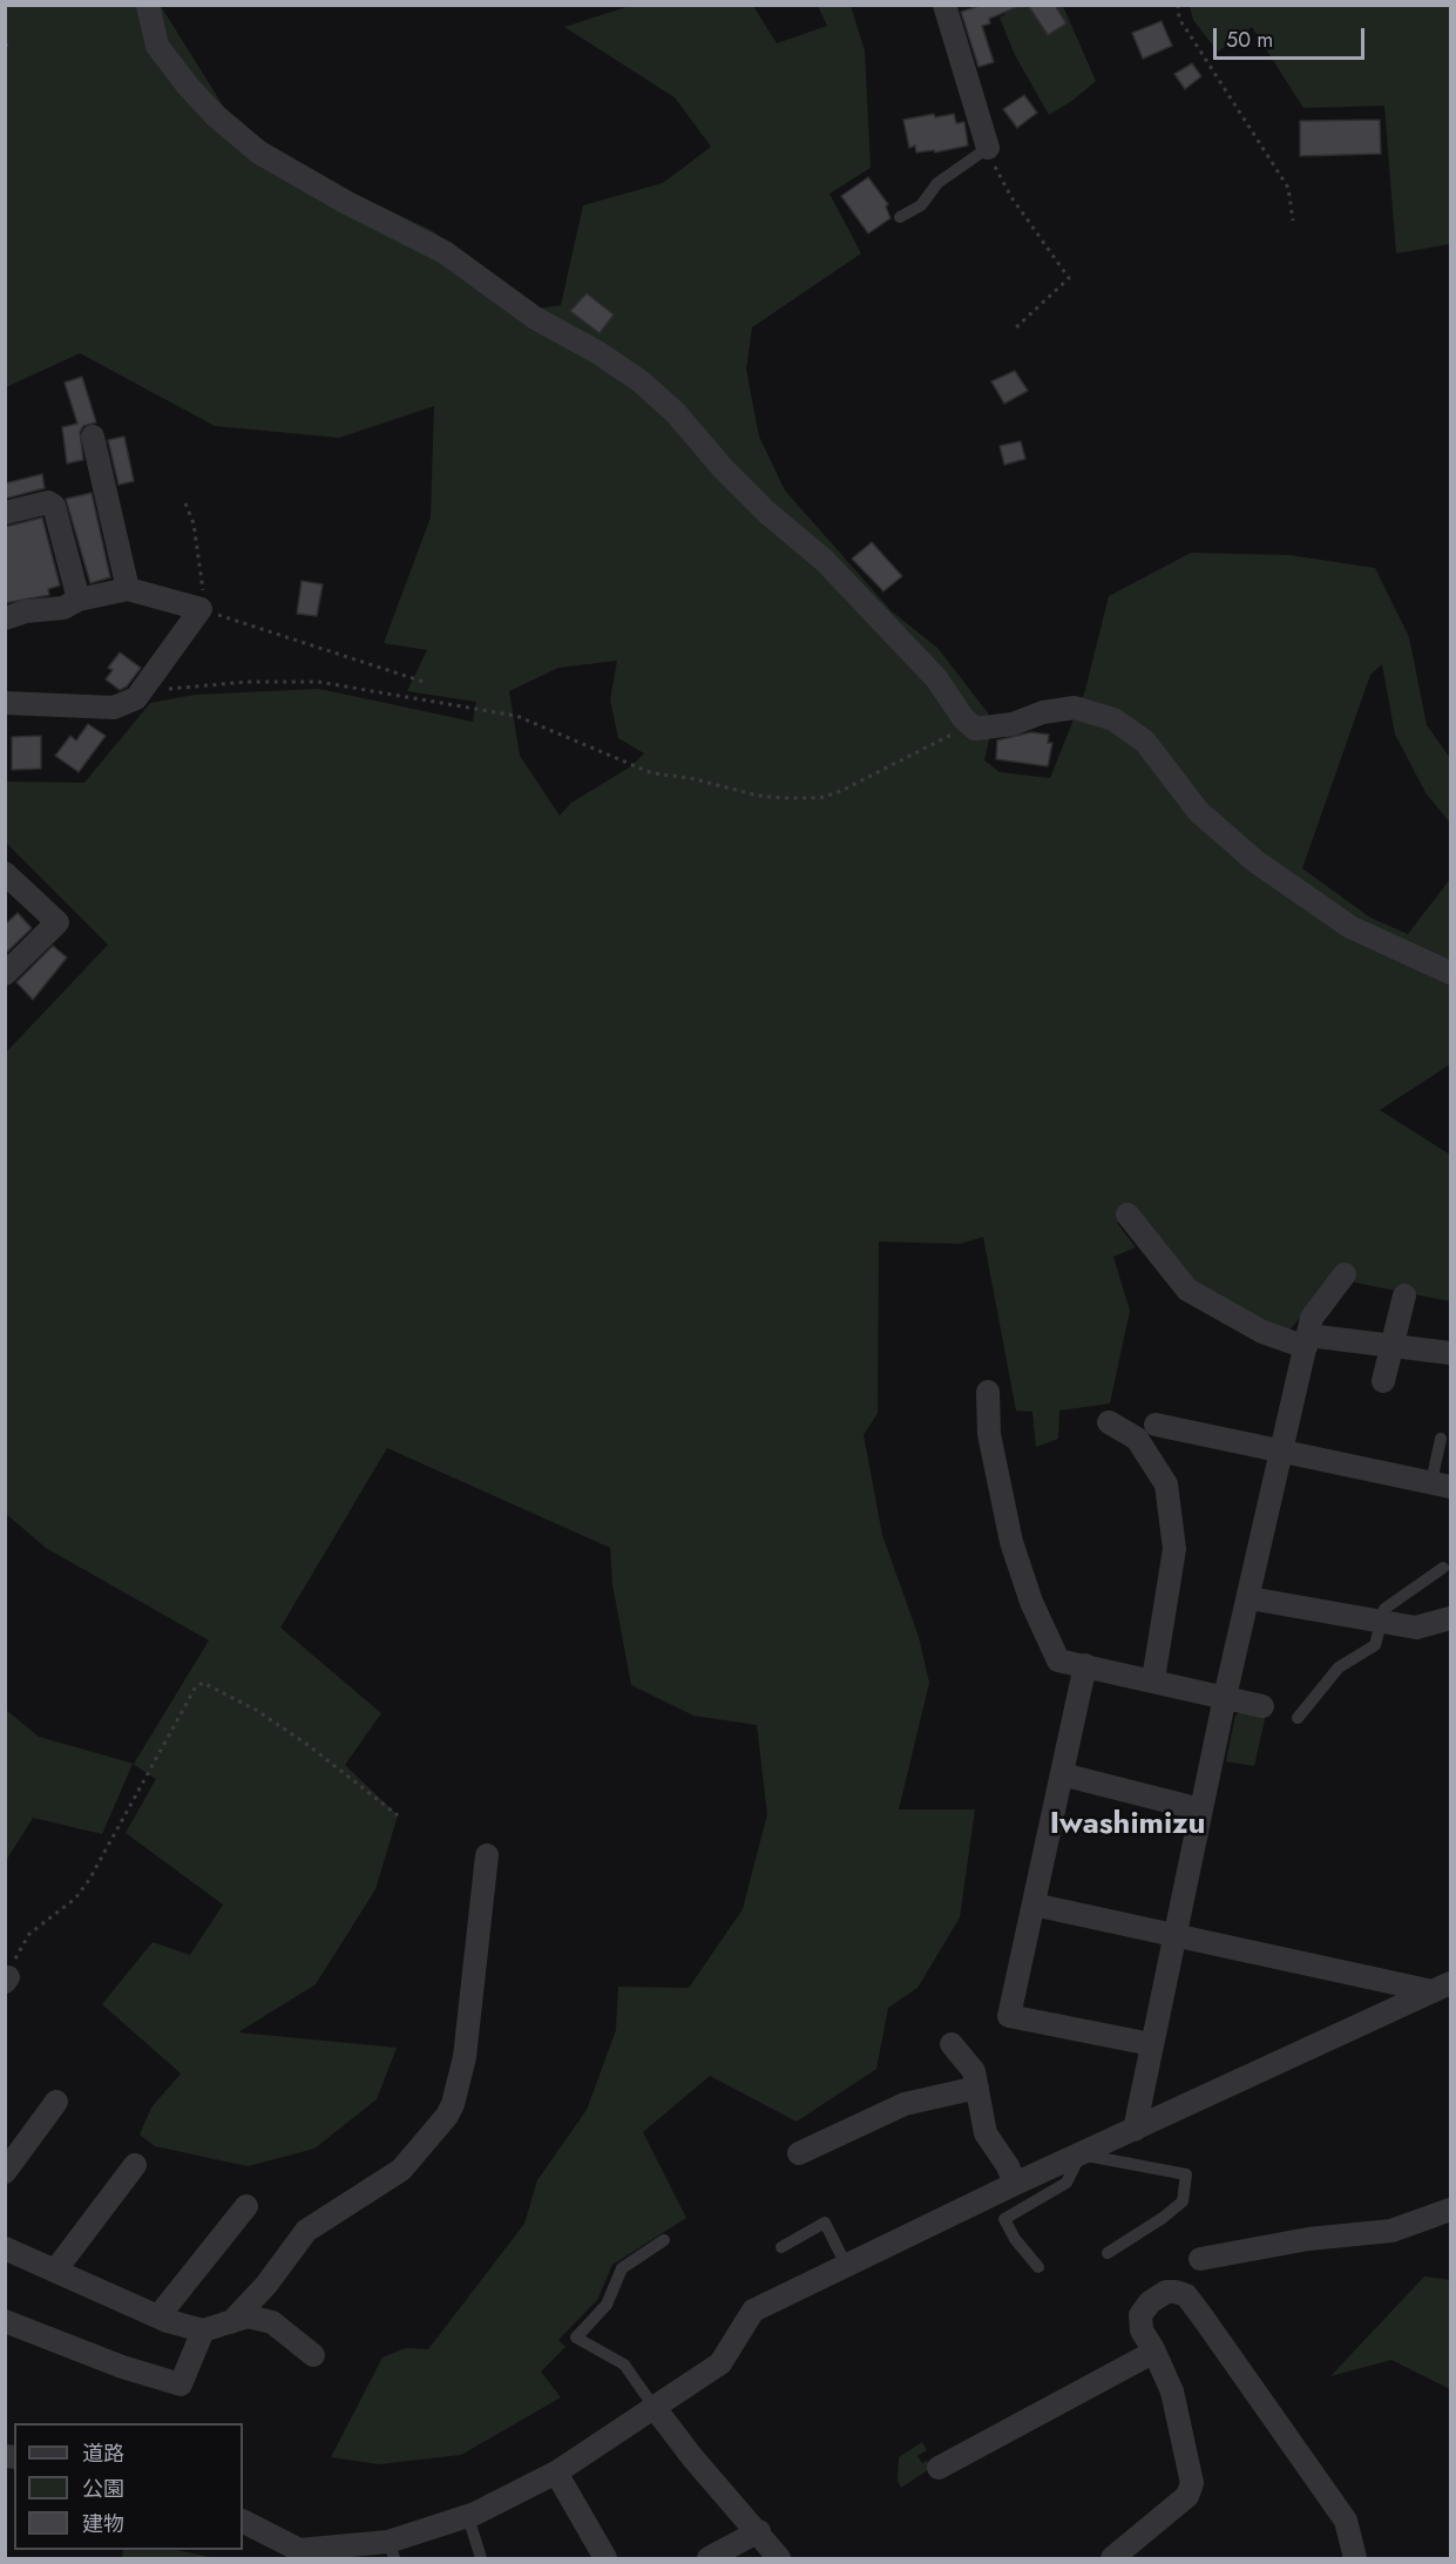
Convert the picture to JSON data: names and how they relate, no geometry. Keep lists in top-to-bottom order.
{
  "districts": ["Iwashimizu"],
  "legend": ["道路", "公園", "建物"],
  "scale_bar": "50 m"
}
